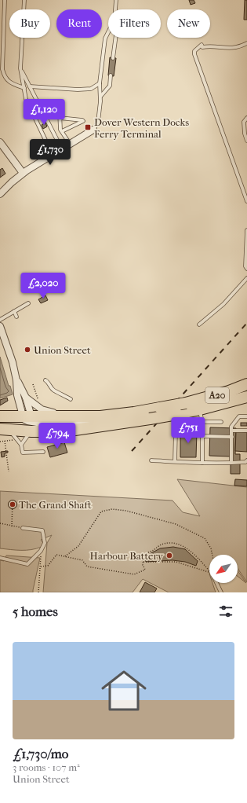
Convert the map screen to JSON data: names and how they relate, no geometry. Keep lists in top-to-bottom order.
{
  "streets": {
    "highway": ["A20"]
  },
  "places": {
    "transit": ["Dover Western Docks Ferry Terminal"],
    "other": ["Union Street", "The Grand Shaft", "Harbour Battery"]
  },
  "north": "bottom left",
  "page": {
    "chip": [
      "Buy",
      "Rent",
      "Filters",
      "New"
    ],
    "price": [
      "£1,120",
      "£1,730",
      "£2,020",
      "£751",
      "£794"
    ],
    "heading": "5 homes",
    "list": [
      {
        "name": "£1,730/mo",
        "note": "3 rooms · 107 m² · Union Street"
      }
    ]
  }
}
